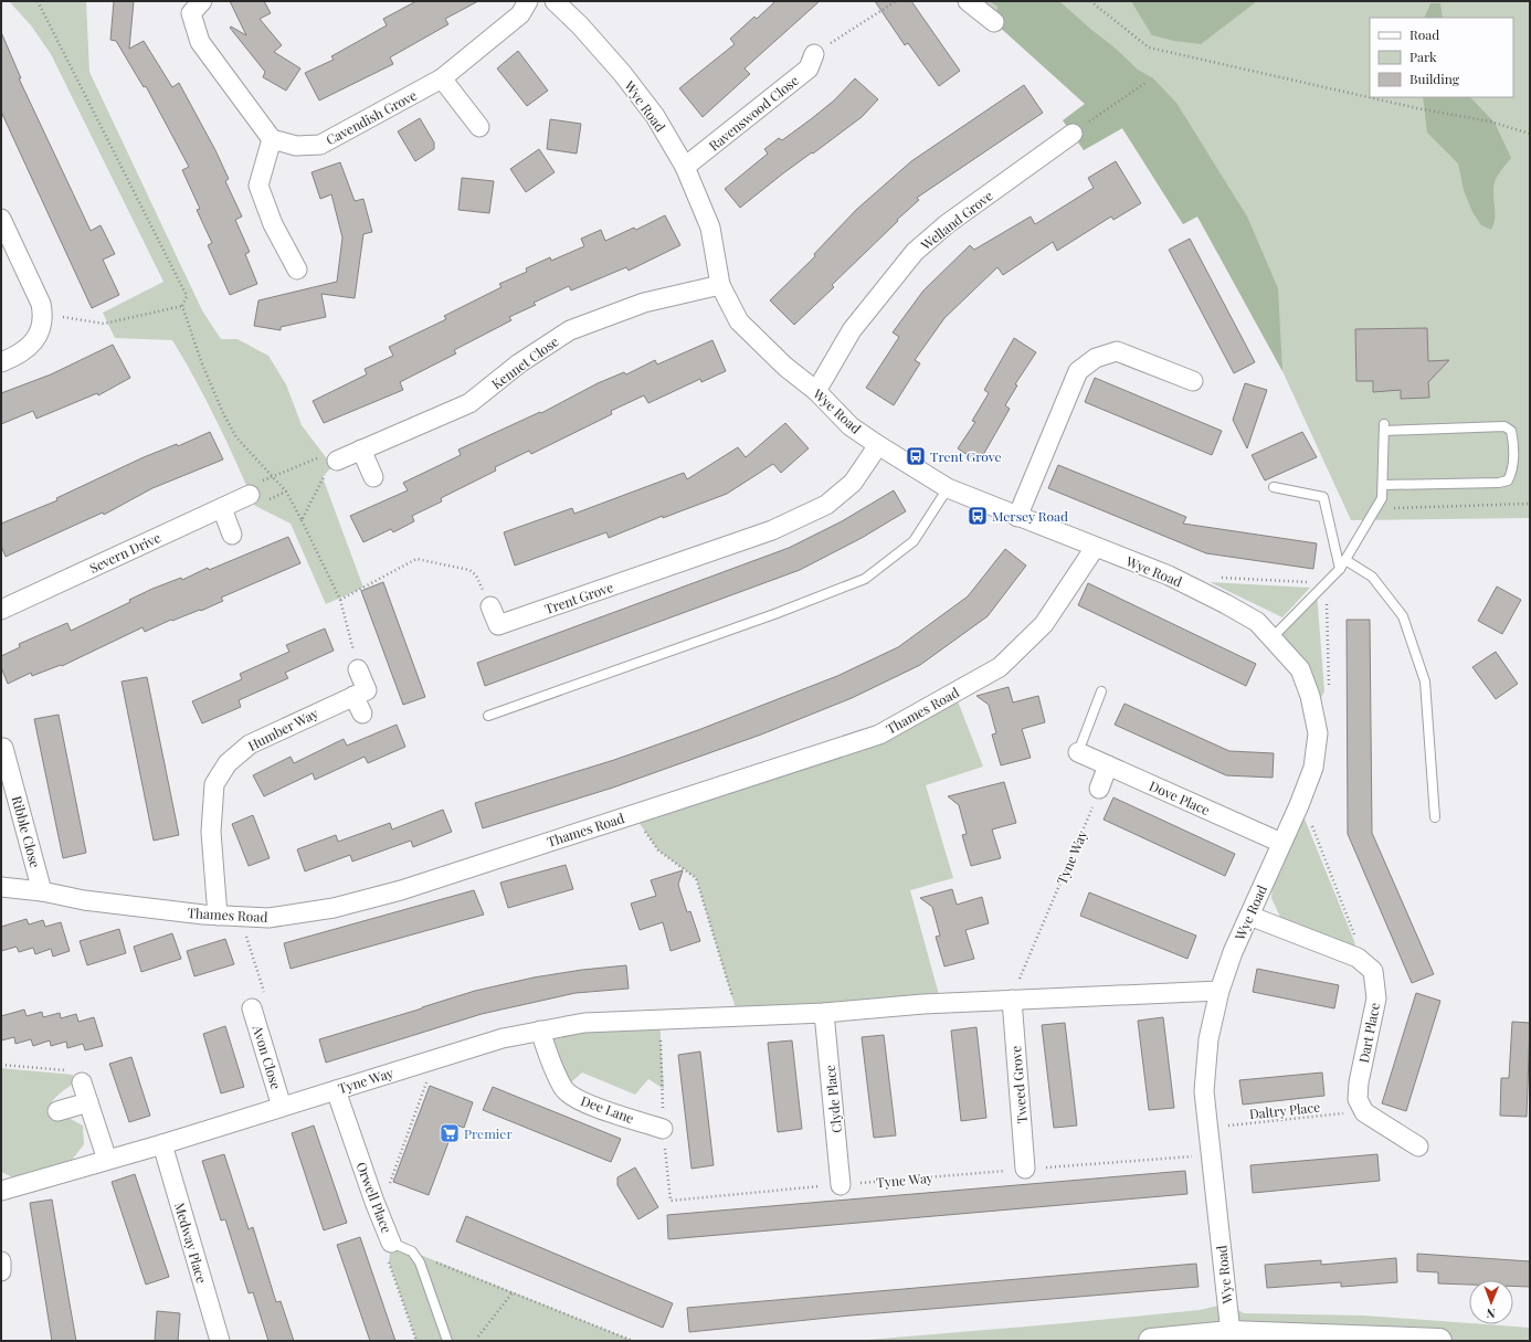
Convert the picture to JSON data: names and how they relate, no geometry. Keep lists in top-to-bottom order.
{
  "streets": {
    "street": [
      "Wye Road",
      "Ravenswood Close",
      "Cavendish Grove",
      "Welland Grove",
      "Kennet Close",
      "Severn Drive",
      "Trent Grove",
      "Thames Road",
      "Humber Way",
      "Dove Place",
      "Ribble Close",
      "Tyne Way",
      "Dart Place",
      "Avon Close",
      "Tweed Grove",
      "Clyde Place",
      "Dee Lane",
      "Orwell Place",
      "Medway Place"
    ],
    "path": ["Daltry Place"]
  },
  "crossings": [
    ["Wye Road", "Ravenswood Close"],
    ["Wye Road", "Welland Grove"],
    ["Wye Road", "Kennet Close"],
    ["Wye Road", "Trent Grove"],
    ["Wye Road", "Thames Road"],
    ["Wye Road", "Dove Place"],
    ["Wye Road", "Tyne Way"],
    ["Wye Road", "Daltry Place"],
    ["Thames Road", "Humber Way"],
    ["Thames Road", "Ribble Close"],
    ["Tyne Way", "Avon Close"],
    ["Tyne Way", "Tweed Grove"],
    ["Tyne Way", "Clyde Place"],
    ["Tyne Way", "Dee Lane"],
    ["Tyne Way", "Orwell Place"],
    ["Tyne Way", "Medway Place"],
    ["Dart Place", "Daltry Place"]
  ],
  "places": {
    "bus stop": ["Trent Grove", "Mersey Road"],
    "supermarket": ["Premier"]
  },
  "legend": ["Road", "Park", "Building"],
  "north": "bottom"
}
